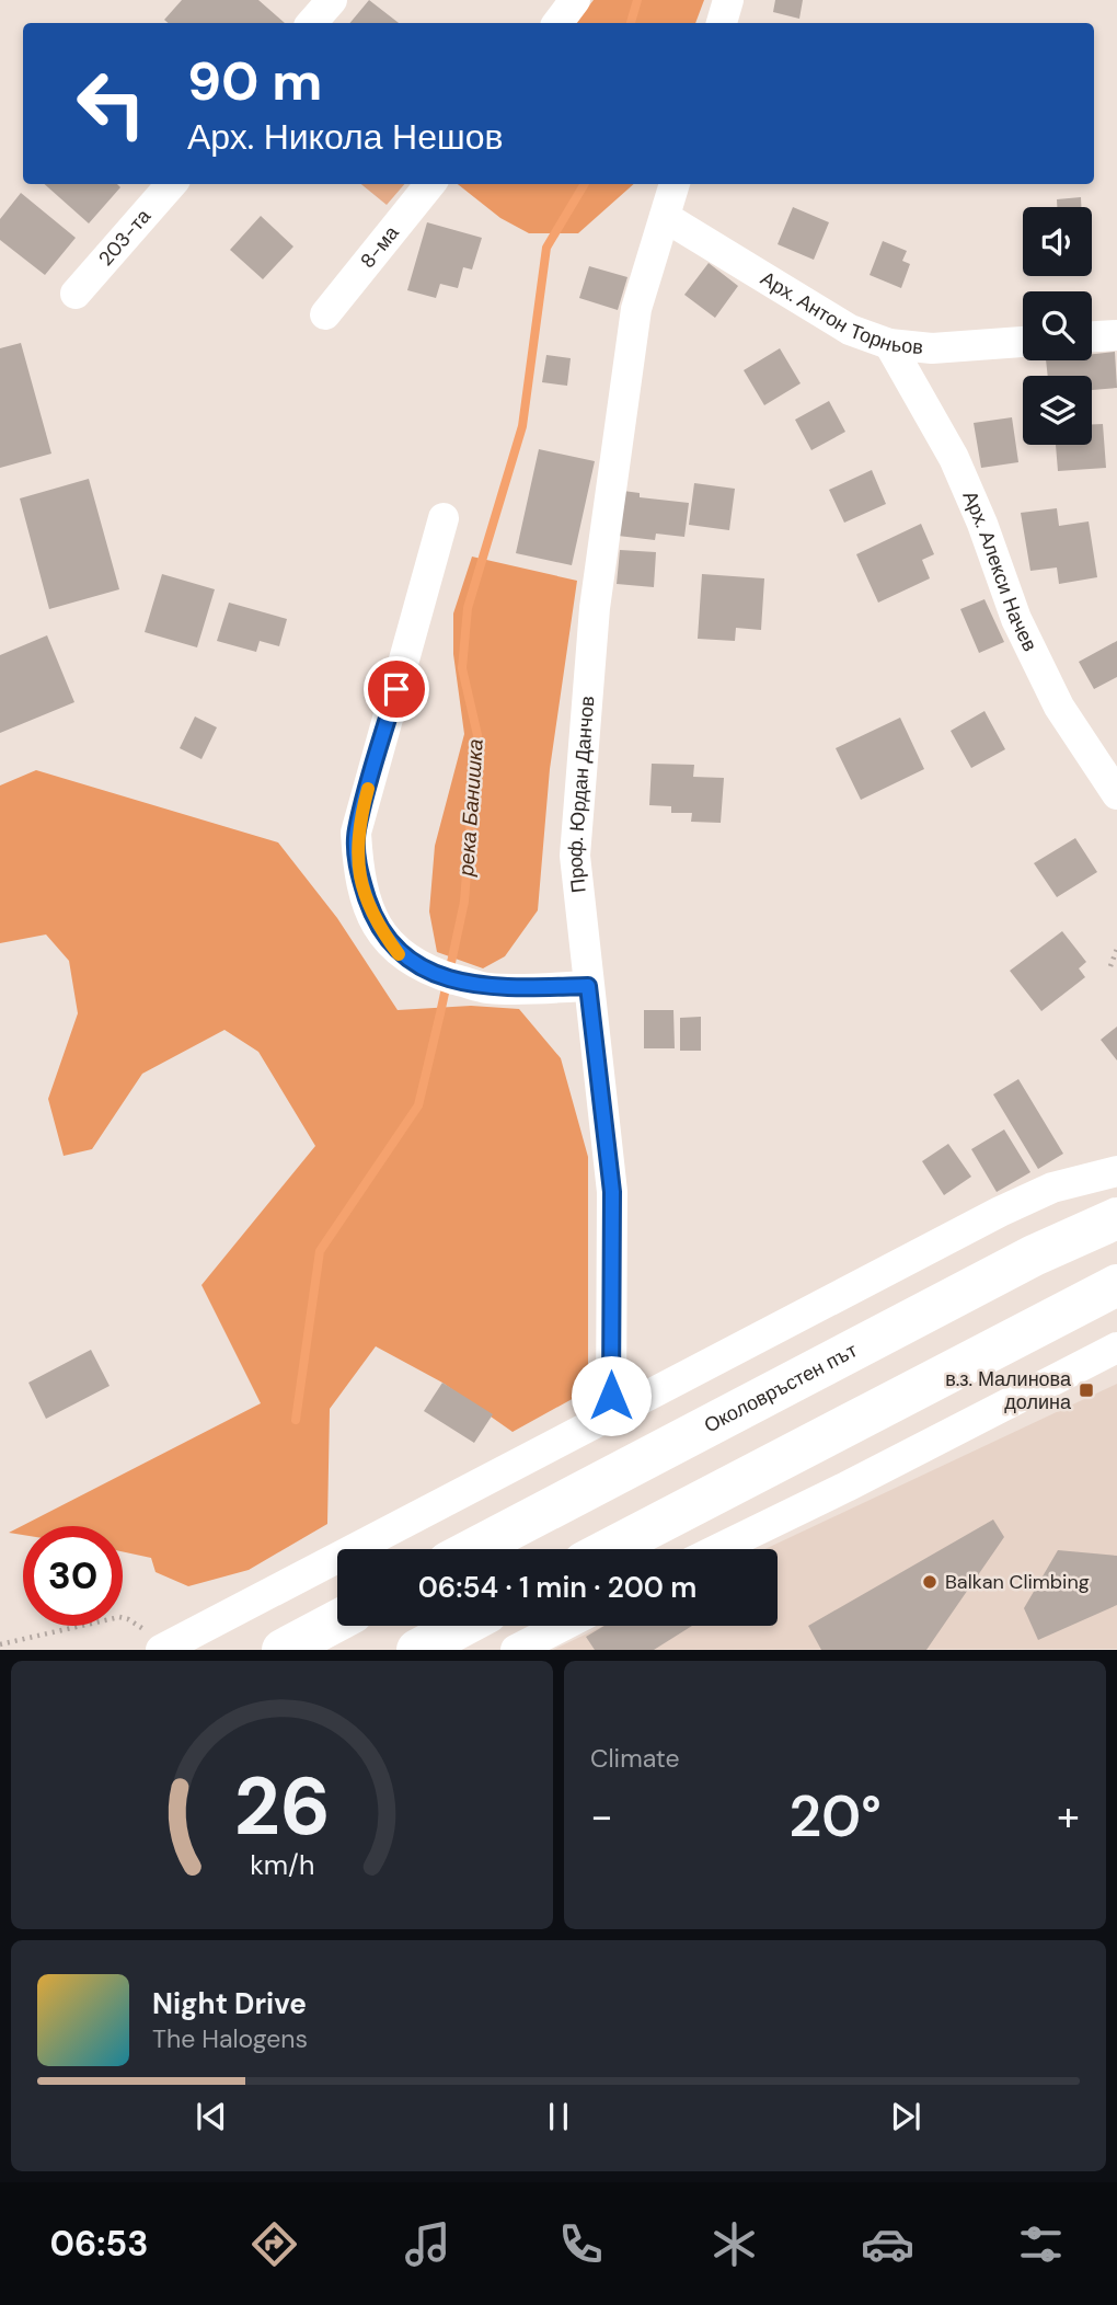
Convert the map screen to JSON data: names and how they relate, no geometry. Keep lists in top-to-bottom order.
{
  "streets": {
    "highway": ["Околовръстен път"],
    "street": [
      "203-та",
      "8-ма",
      "Арх. Антон Торньов",
      "Арх. Алекси Начев",
      "Проф. Юрдан Данчов"
    ]
  },
  "crossings": [
    ["Арх. Антон Торньов", "Арх. Алекси Начев"],
    ["Арх. Антон Торньов", "Проф. Юрдан Данчов"]
  ],
  "water": ["река Банишка"],
  "places": {
    "transit": ["в.з. Малинова долина"],
    "other": ["Balkan Climbing"]
  },
  "page": {
    "turn": ["90 m", "Арх. Никола Нешов"],
    "limit": "30",
    "trip": "06:54 · 1 min · 200 m",
    "tile": "Climate",
    "heat": ["−", "20°", "+"],
    "song": ["Night Drive", "The Halogens"],
    "tabs": "06:53",
    "gauge": ["26", "km/h"]
  }
}
